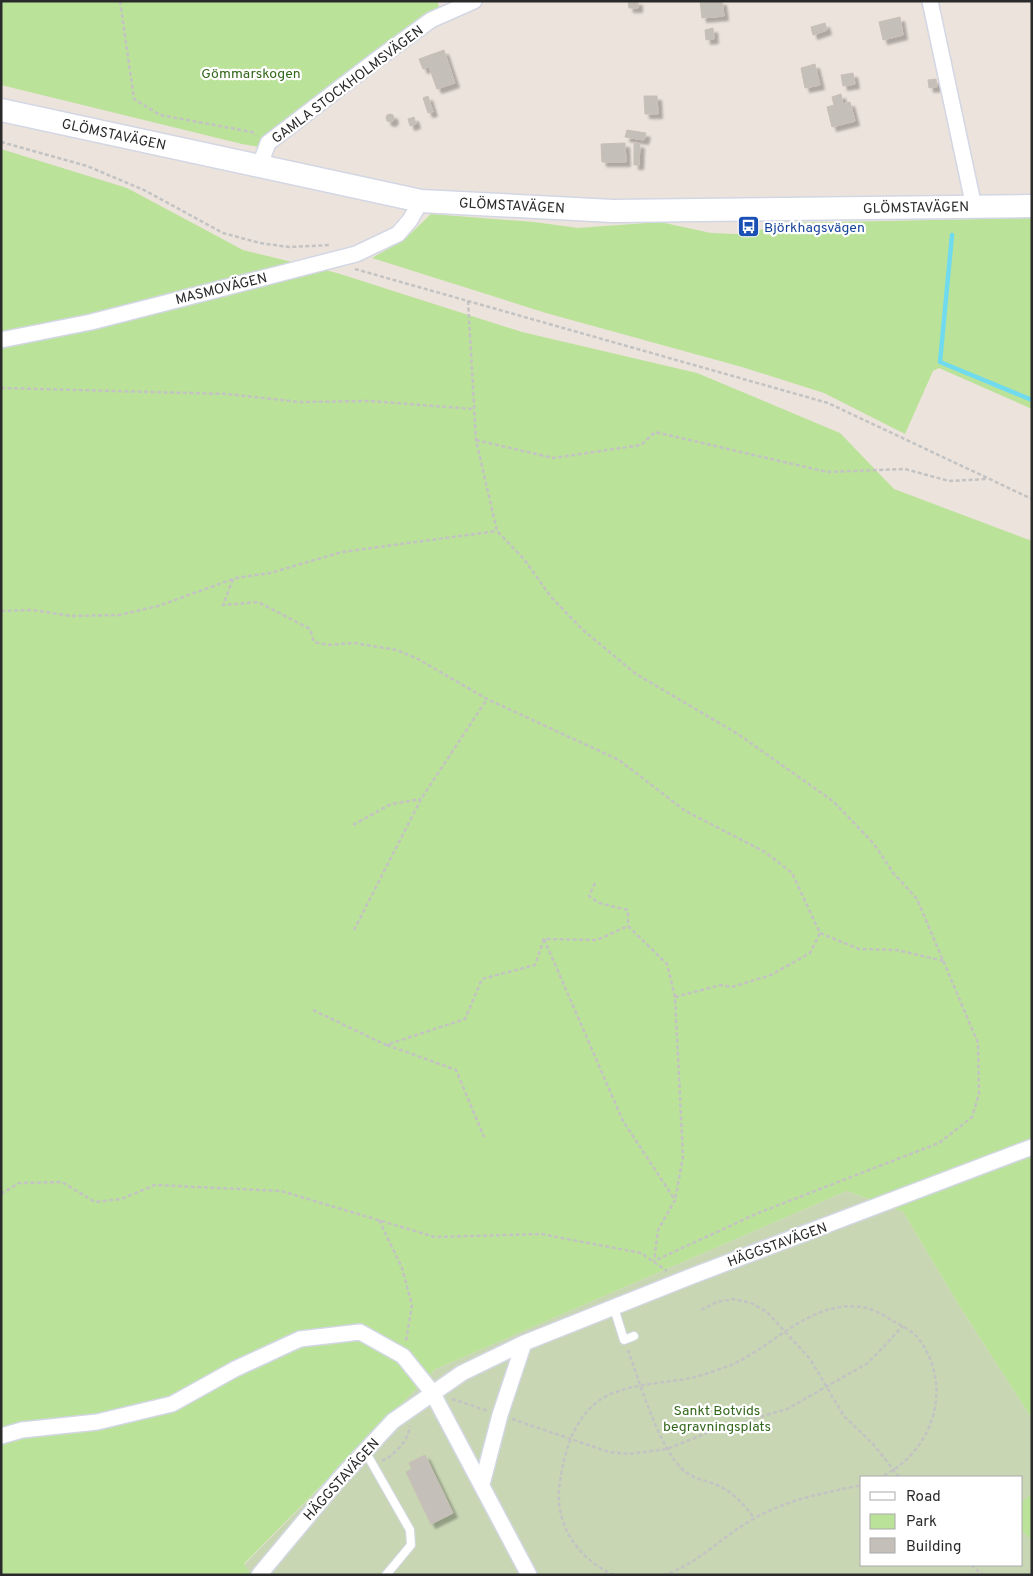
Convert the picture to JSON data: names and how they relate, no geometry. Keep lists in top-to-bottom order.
{
  "streets": {
    "main road": ["GLÖMSTAVÄGEN"],
    "street": ["GAMLA STOCKHOLMSVÄGEN", "MASMOVÄGEN", "HÄGGSTAVÄGEN"]
  },
  "crossings": [
    ["GAMLA STOCKHOLMSVÄGEN", "GLÖMSTAVÄGEN"],
    ["GLÖMSTAVÄGEN", "MASMOVÄGEN"]
  ],
  "parks": ["Gömmarskogen", "Sankt Botvids begravningsplats"],
  "places": {
    "bus stop": ["Björkhagsvägen"]
  },
  "legend": ["Road", "Park", "Building"]
}
